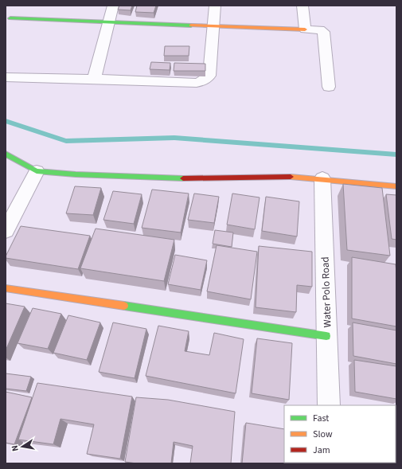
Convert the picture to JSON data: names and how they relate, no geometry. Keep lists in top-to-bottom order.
{
  "streets": {
    "street": ["Water Polo Road"]
  },
  "legend": ["Fast", "Slow", "Jam"],
  "north": "left"
}
